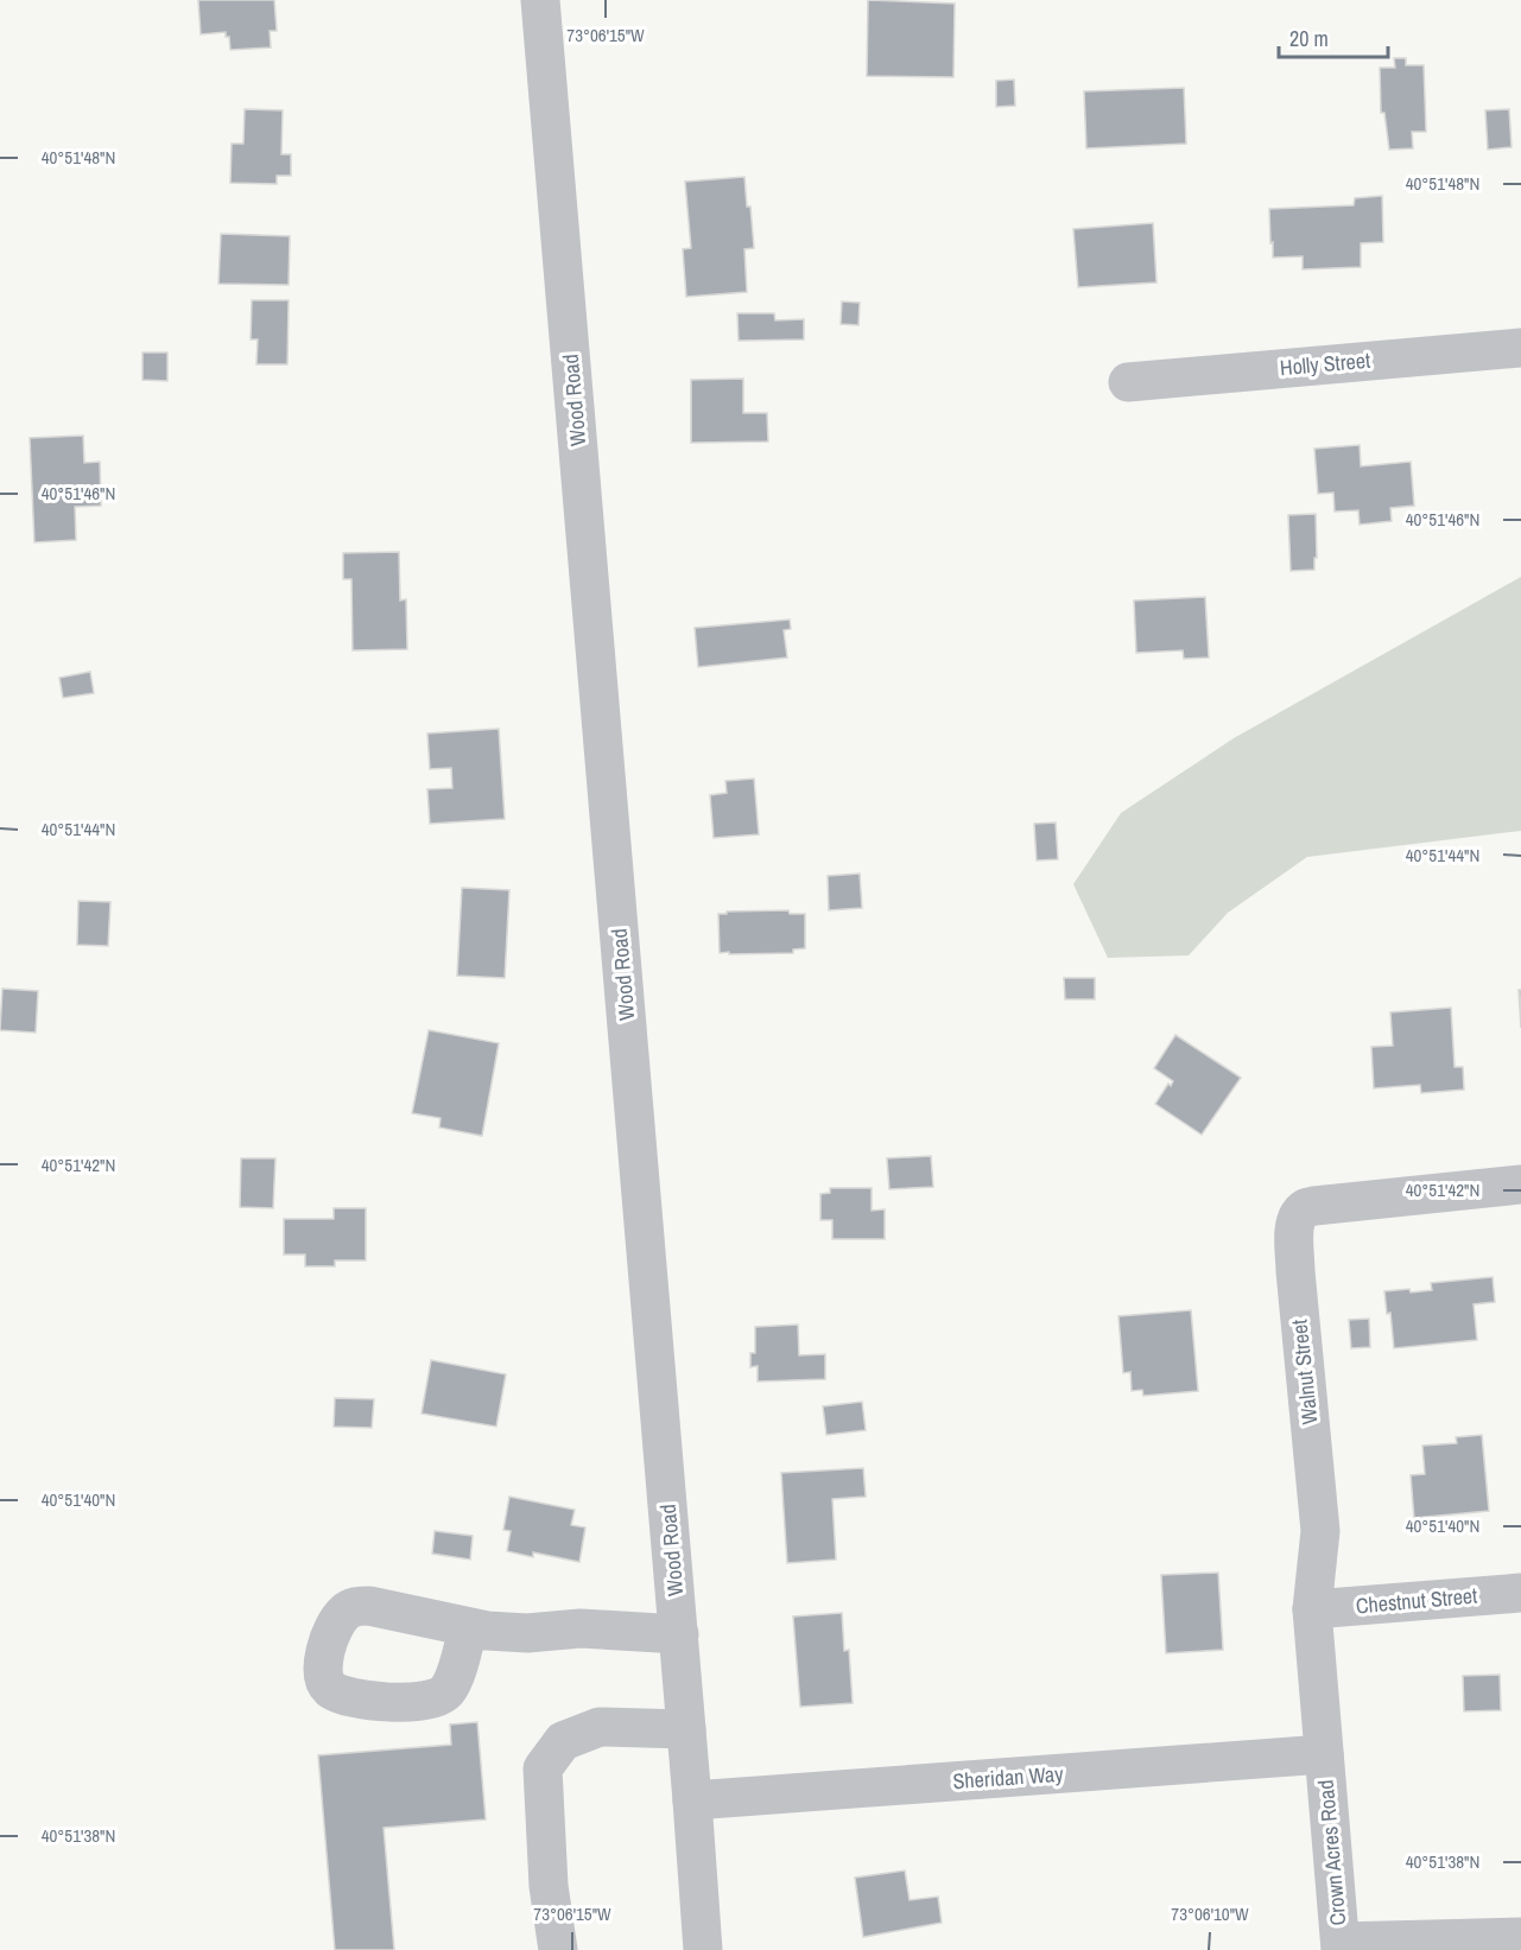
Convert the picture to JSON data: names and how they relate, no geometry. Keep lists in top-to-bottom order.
{
  "streets": {
    "street": [
      "Holly Street",
      "Wood Road",
      "Walnut Street",
      "Chestnut Street",
      "Sheridan Way",
      "Crown Acres Road"
    ]
  },
  "crossings": [
    ["Wood Road", "Sheridan Way"],
    ["Walnut Street", "Chestnut Street"],
    ["Walnut Street", "Sheridan Way"],
    ["Walnut Street", "Crown Acres Road"],
    ["Sheridan Way", "Crown Acres Road"]
  ],
  "scale_bar": "20 m",
  "coordinates": [
    "73°06'15\"W",
    "40°51'48\"N",
    "40°51'46\"N",
    "40°51'44\"N",
    "40°51'42\"N",
    "40°51'40\"N",
    "40°51'38\"N",
    "73°06'10\"W"
  ]
}
